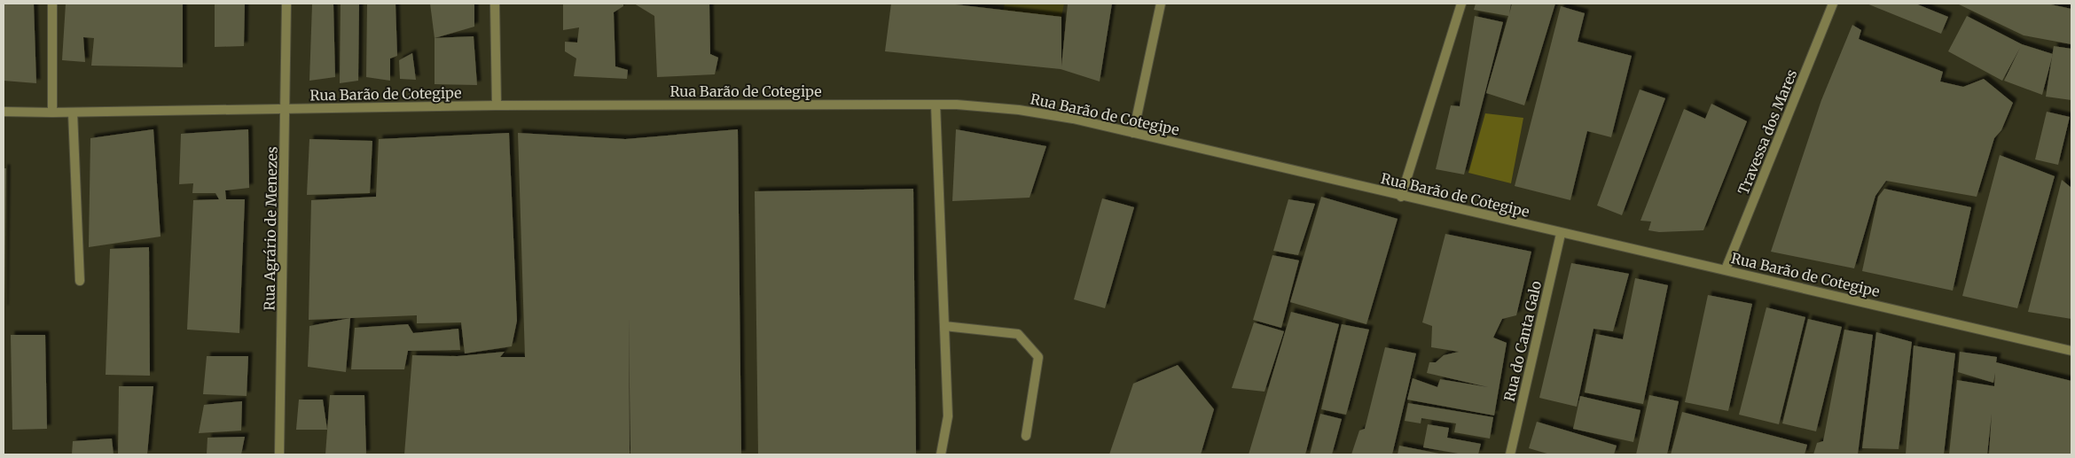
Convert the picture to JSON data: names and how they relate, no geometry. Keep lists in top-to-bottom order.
{
  "streets": {
    "street": [
      "Rua Barão de Cotegipe",
      "Travessa dos Mares",
      "Rua Agrário de Menezes",
      "Rua do Canta Galo"
    ]
  },
  "crossings": [
    ["Rua Barão de Cotegipe", "Travessa dos Mares"],
    ["Rua Barão de Cotegipe", "Rua Agrário de Menezes"],
    ["Rua Barão de Cotegipe", "Rua do Canta Galo"]
  ]
}
